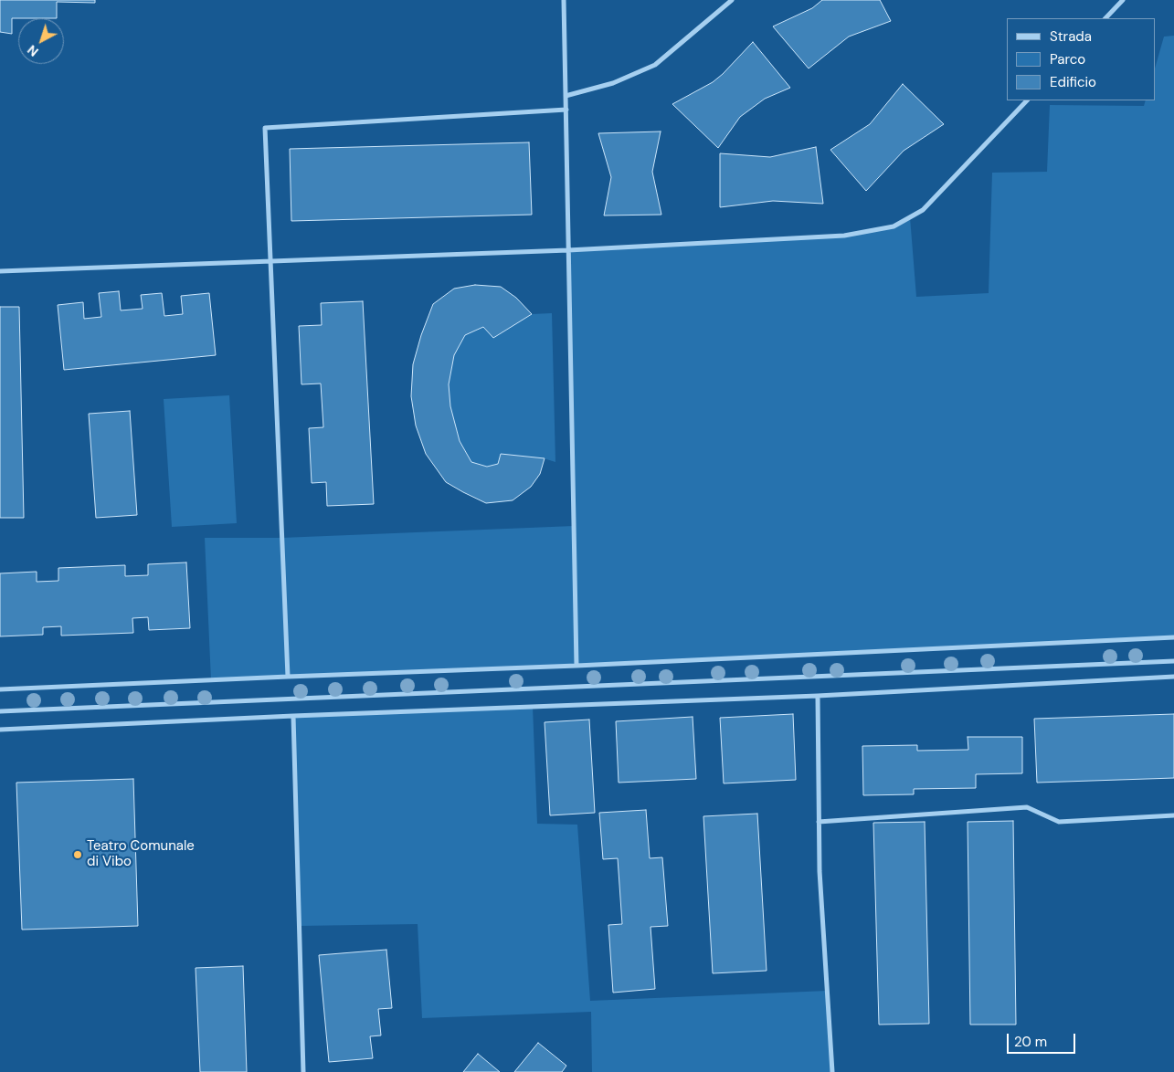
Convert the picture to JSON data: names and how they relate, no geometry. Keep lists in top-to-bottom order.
{
  "places": ["Teatro Comunale di Vibo"],
  "legend": ["Strada", "Parco", "Edificio"],
  "scale_bar": "20 m",
  "north": "bottom left"
}
